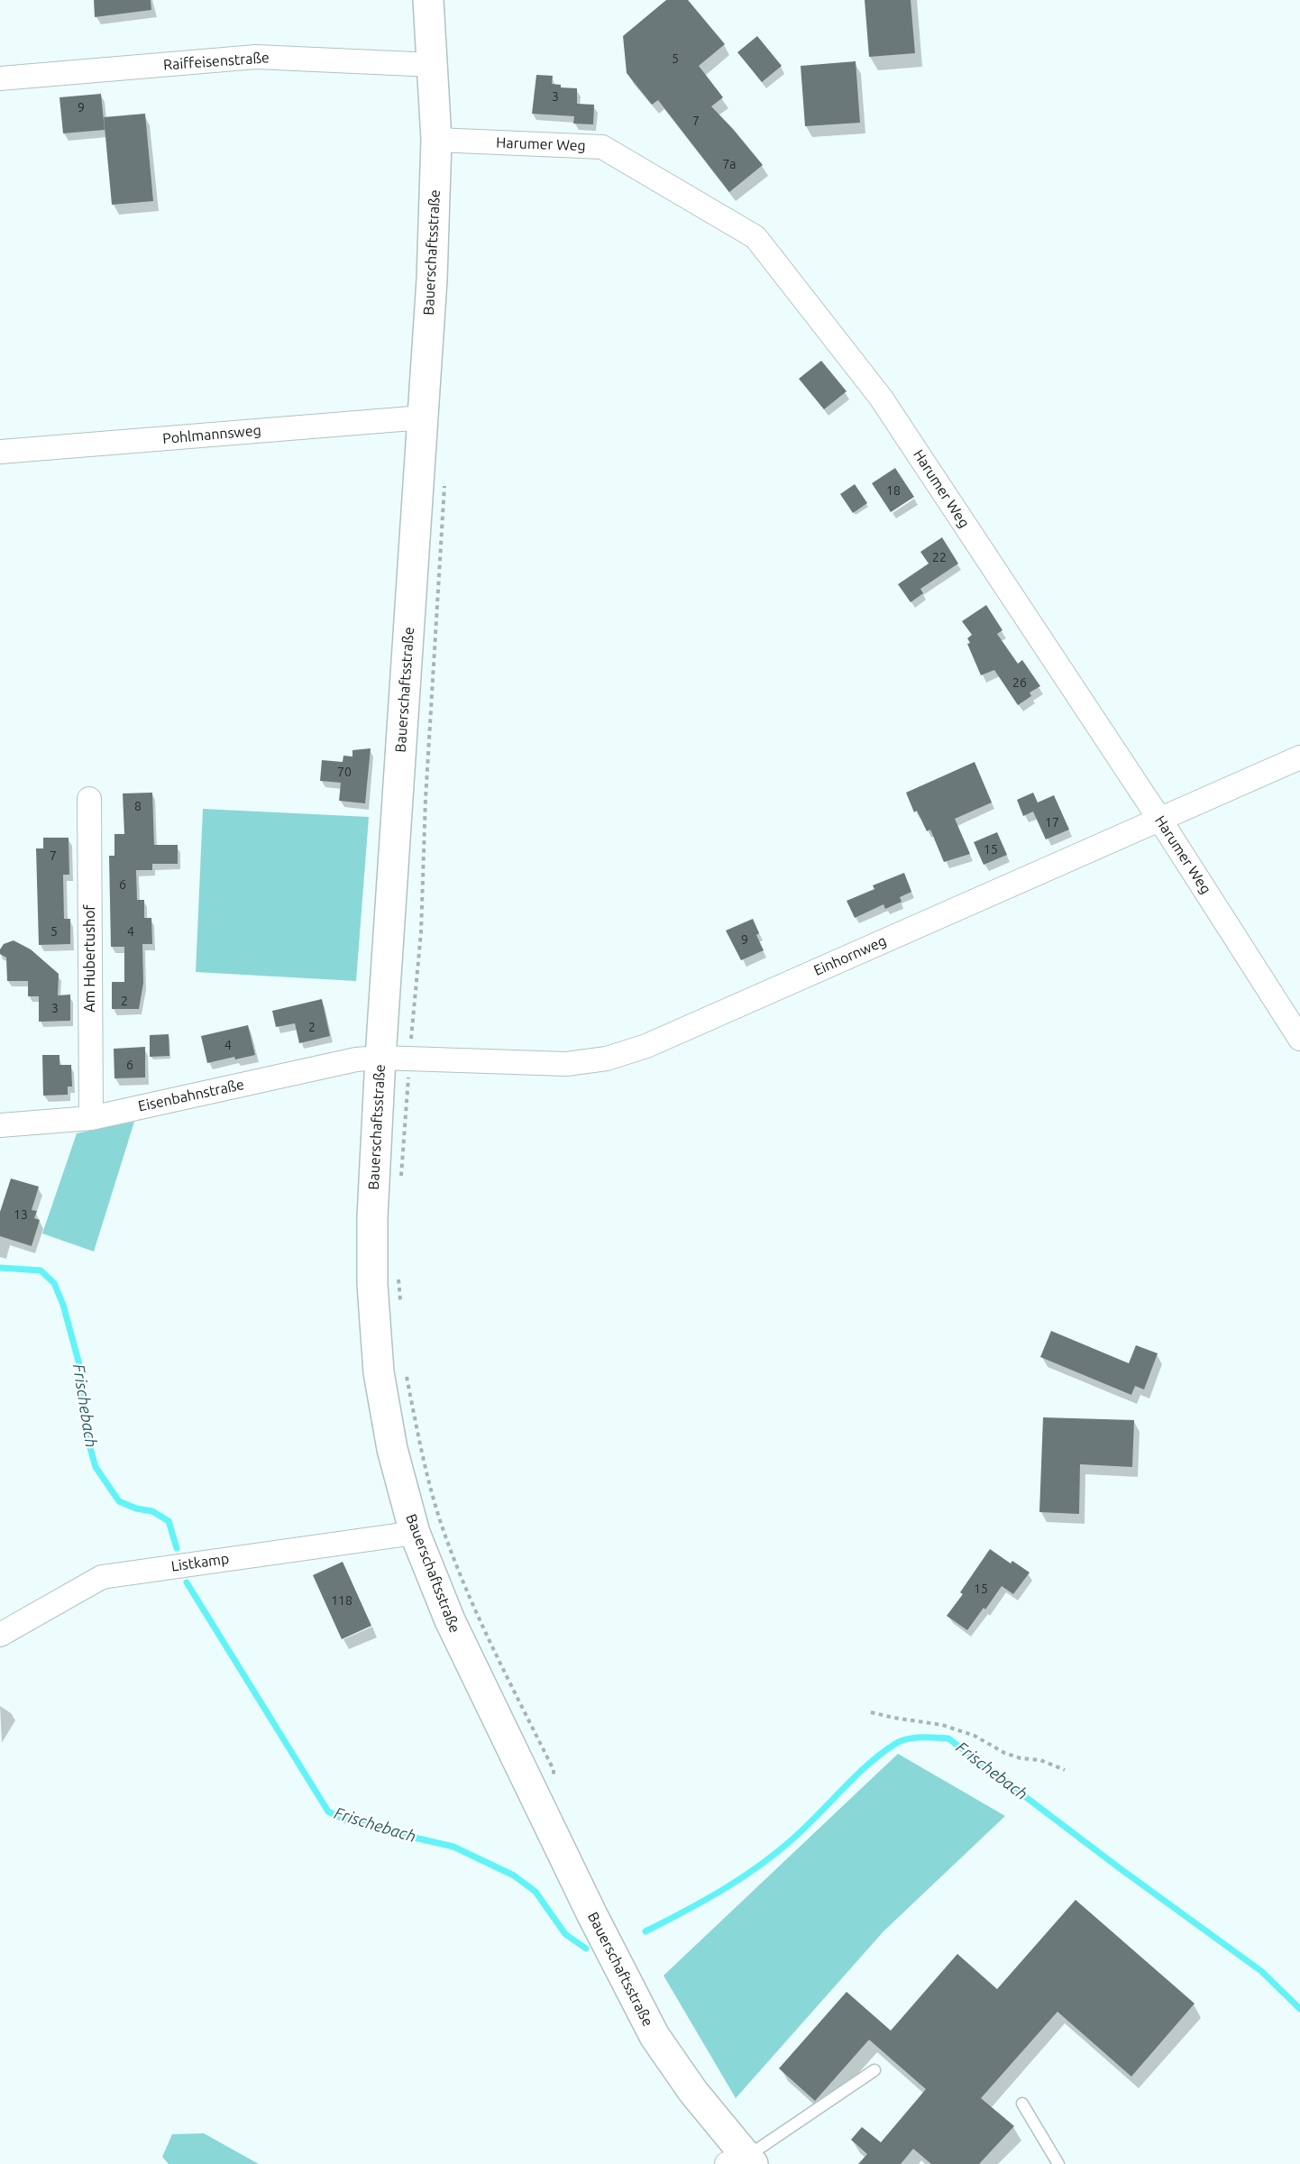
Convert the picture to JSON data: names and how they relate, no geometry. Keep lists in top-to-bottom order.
{
  "streets": {
    "street": [
      "Raiffeisenstraße",
      "Harumer Weg",
      "Bauerschaftsstraße",
      "Pohlmannsweg",
      "Einhornweg",
      "Am Hubertushof",
      "Eisenbahnstraße",
      "Listkamp"
    ]
  },
  "crossings": [
    ["Raiffeisenstraße", "Bauerschaftsstraße"],
    ["Harumer Weg", "Bauerschaftsstraße"],
    ["Harumer Weg", "Einhornweg"],
    ["Bauerschaftsstraße", "Pohlmannsweg"],
    ["Bauerschaftsstraße", "Einhornweg"],
    ["Bauerschaftsstraße", "Eisenbahnstraße"],
    ["Bauerschaftsstraße", "Listkamp"],
    ["Einhornweg", "Eisenbahnstraße"],
    ["Am Hubertushof", "Eisenbahnstraße"]
  ],
  "water": ["Frischebach"],
  "house_numbers": [
    "5",
    "3",
    "9",
    "7",
    "7a",
    "18",
    "22",
    "26",
    "70",
    "8",
    "17",
    "15",
    "7",
    "6",
    "5",
    "4",
    "9",
    "2",
    "3",
    "2",
    "4",
    "6",
    "13",
    "15",
    "118"
  ]
}
